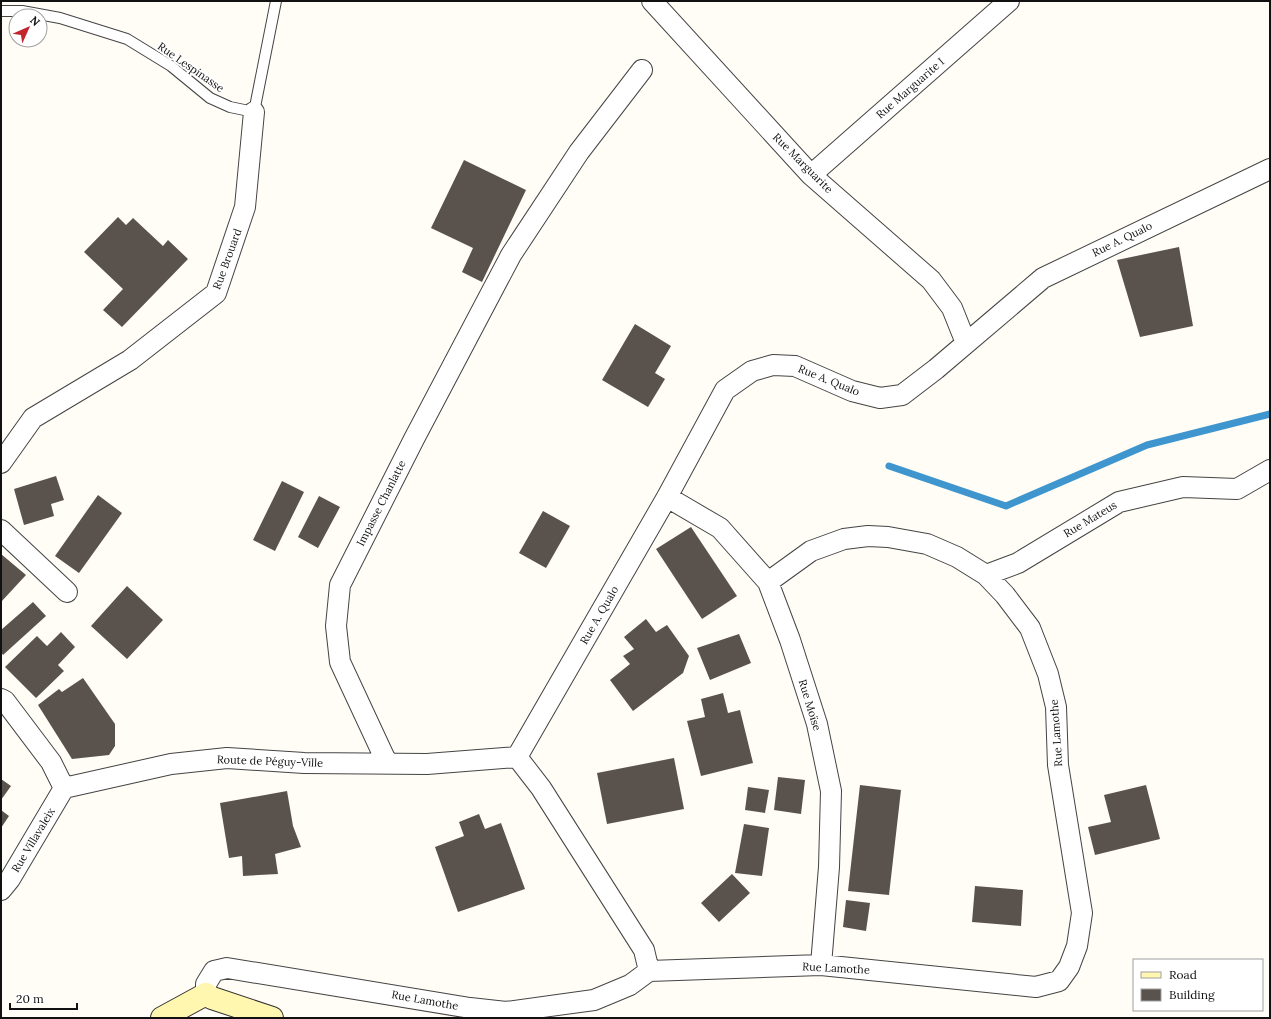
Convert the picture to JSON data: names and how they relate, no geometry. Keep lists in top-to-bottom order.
{
  "streets": {
    "street": [
      "Rue Marguarite I",
      "Rue Marguarite",
      "Rue A. Qualo",
      "Rue Brouard",
      "Impasse Chanlatte",
      "Rue Mateus",
      "Rue Moïse",
      "Rue Lamothe",
      "Route de Péguy-Ville",
      "Rue Villavaleix"
    ],
    "lane": ["Rue Lespinasse"]
  },
  "crossings": [
    ["Rue Lespinasse", "Rue Brouard"],
    ["Rue Marguarite I", "Rue Marguarite"],
    ["Rue Marguarite", "Rue A. Qualo"],
    ["Rue A. Qualo", "Rue Moïse"],
    ["Rue A. Qualo", "Route de Péguy-Ville"],
    ["Impasse Chanlatte", "Route de Péguy-Ville"],
    ["Rue Mateus", "Rue Lamothe"],
    ["Rue Moïse", "Rue Lamothe"],
    ["Route de Péguy-Ville", "Rue Villavaleix"]
  ],
  "legend": ["Road", "Building"],
  "scale_bar": "20 m",
  "north": "top right"
}
